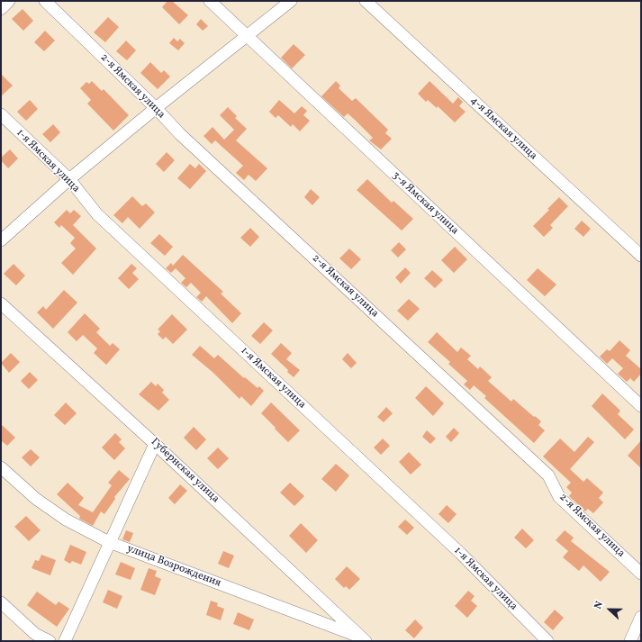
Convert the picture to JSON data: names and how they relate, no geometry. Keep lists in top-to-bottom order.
{
  "streets": {
    "street": [
      "2-я Ямская улица",
      "4-я Ямская улица",
      "1-я Ямская улица",
      "3-я Ямская улица",
      "Губернская улица",
      "улица Возрождения"
    ]
  },
  "crossings": [
    ["Губернская улица", "улица Возрождения"]
  ],
  "north": "left"
}
